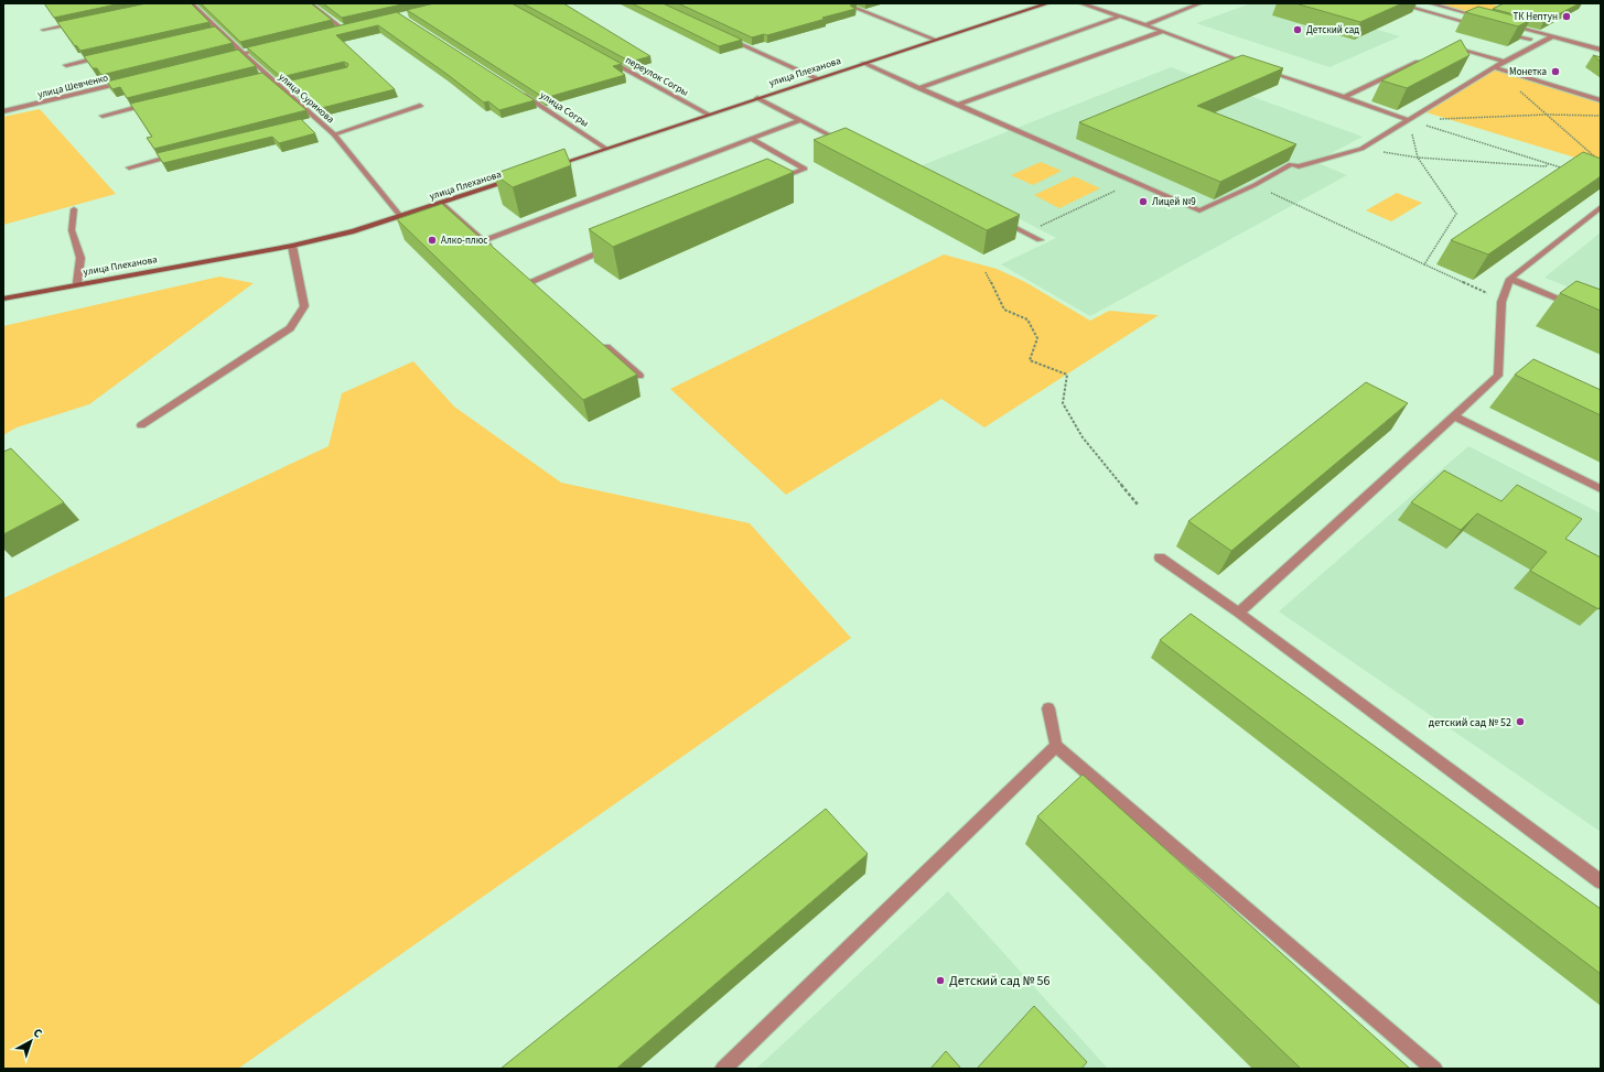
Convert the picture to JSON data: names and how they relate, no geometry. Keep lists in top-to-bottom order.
{
  "streets": {
    "main road": ["улица Плеханова"],
    "street": [
      "переулок Согры",
      "улица Шевченко",
      "улица Сурикова",
      "улица Согры"
    ]
  },
  "crossings": [
    ["улица Плеханова", "переулок Согры"],
    ["улица Плеханова", "улица Сурикова"],
    ["улица Плеханова", "улица Согры"]
  ],
  "places": [
    "ТК Нептун",
    "Детский сад",
    "Монетка",
    "Лицей №9",
    "Алко-плюс",
    "детский сад № 52",
    "Детский сад № 56"
  ],
  "north": "top right"
}
